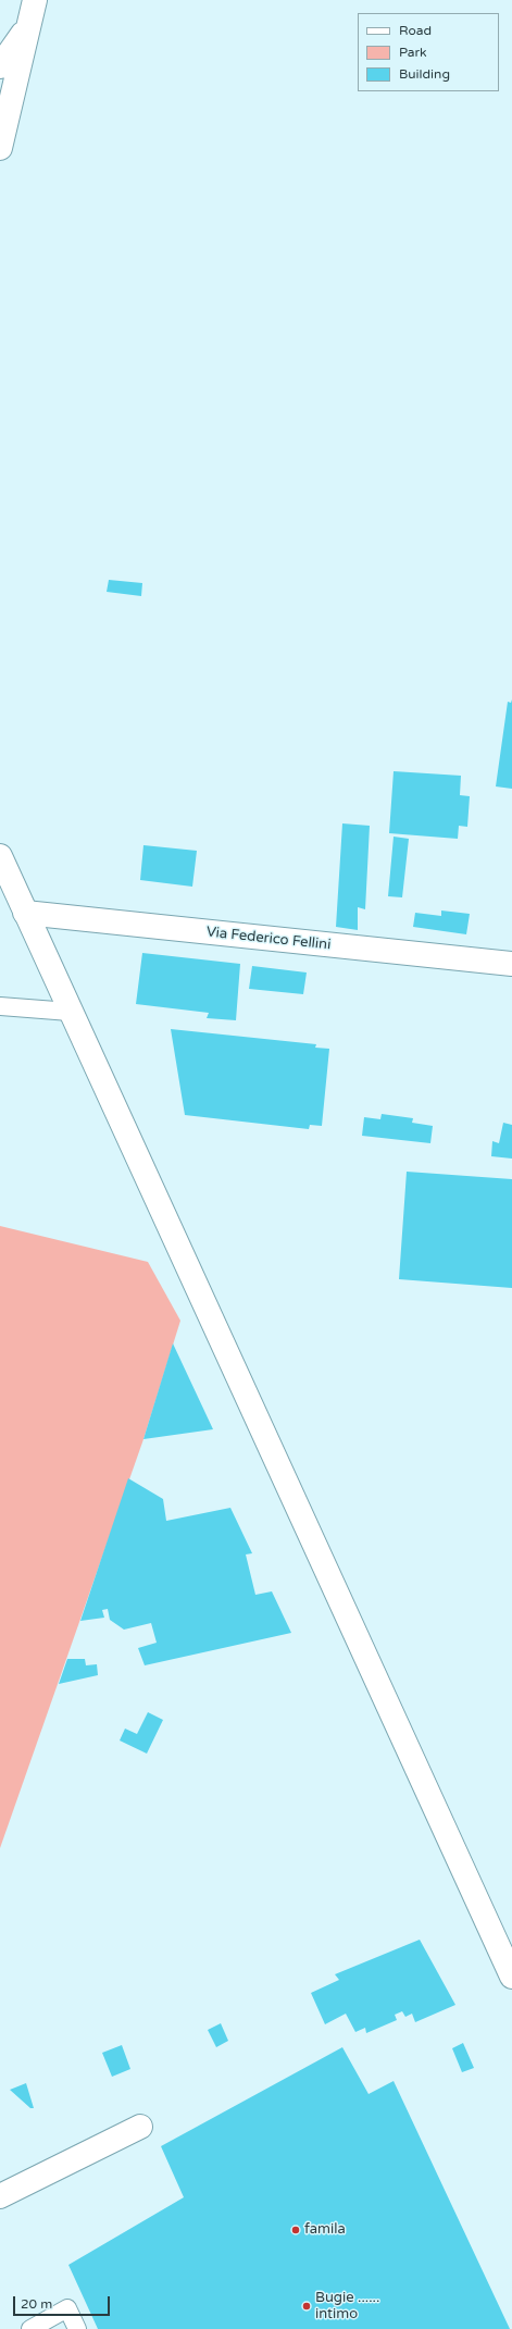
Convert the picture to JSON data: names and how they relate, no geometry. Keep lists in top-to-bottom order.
{
  "streets": {
    "main road": ["Via Federico Fellini"]
  },
  "places": ["famila", "Bugie ...... intimo"],
  "legend": ["Road", "Park", "Building"],
  "scale_bar": "20 m"
}
